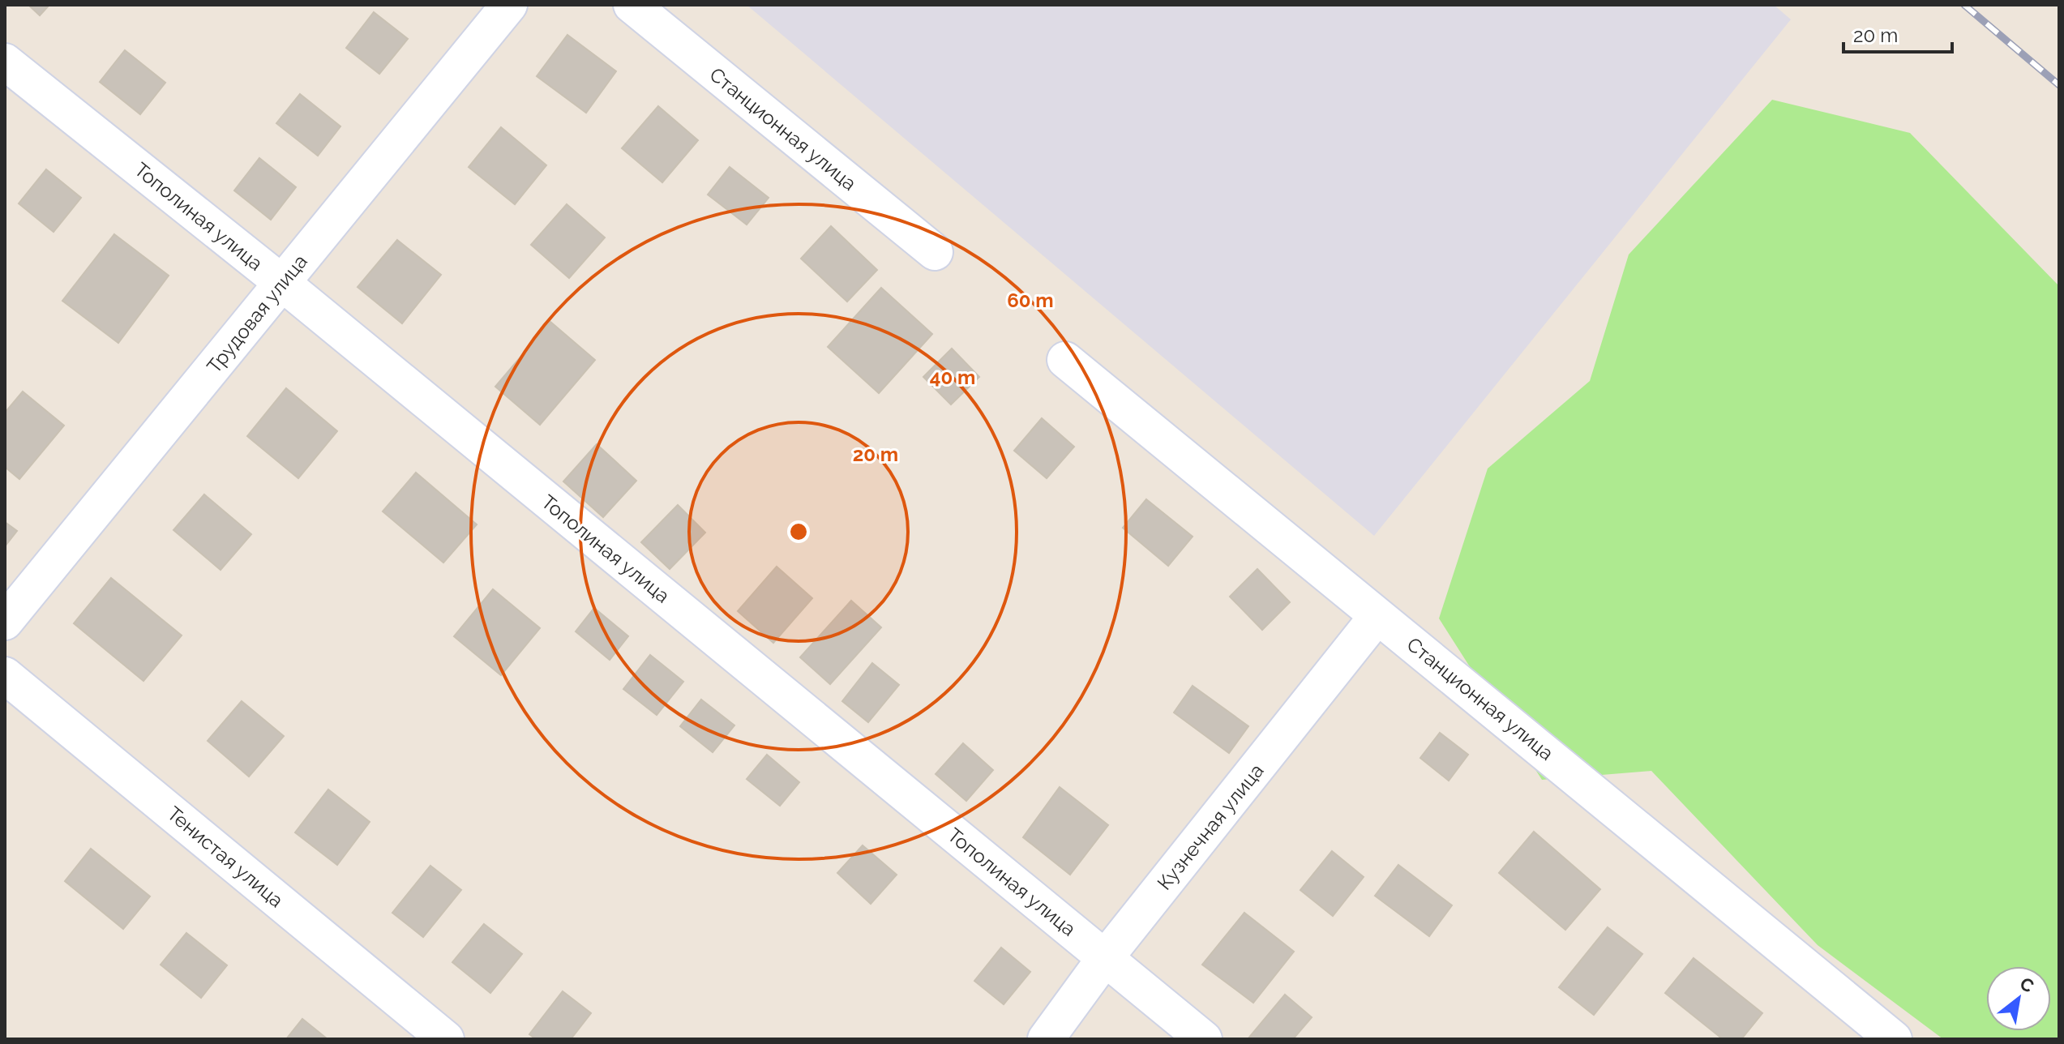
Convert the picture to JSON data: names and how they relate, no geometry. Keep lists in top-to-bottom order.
{
  "streets": {
    "street": [
      "Станционная улица",
      "Тополиная улица",
      "Трудовая улица",
      "Кузнечная улица",
      "Тенистая улица"
    ]
  },
  "crossings": [
    ["Станционная улица", "Кузнечная улица"],
    ["Тополиная улица", "Трудовая улица"],
    ["Тополиная улица", "Кузнечная улица"]
  ],
  "scale_bar": "20 m",
  "north": "top right",
  "rings": ["60 m", "40 m", "20 m"]
}
